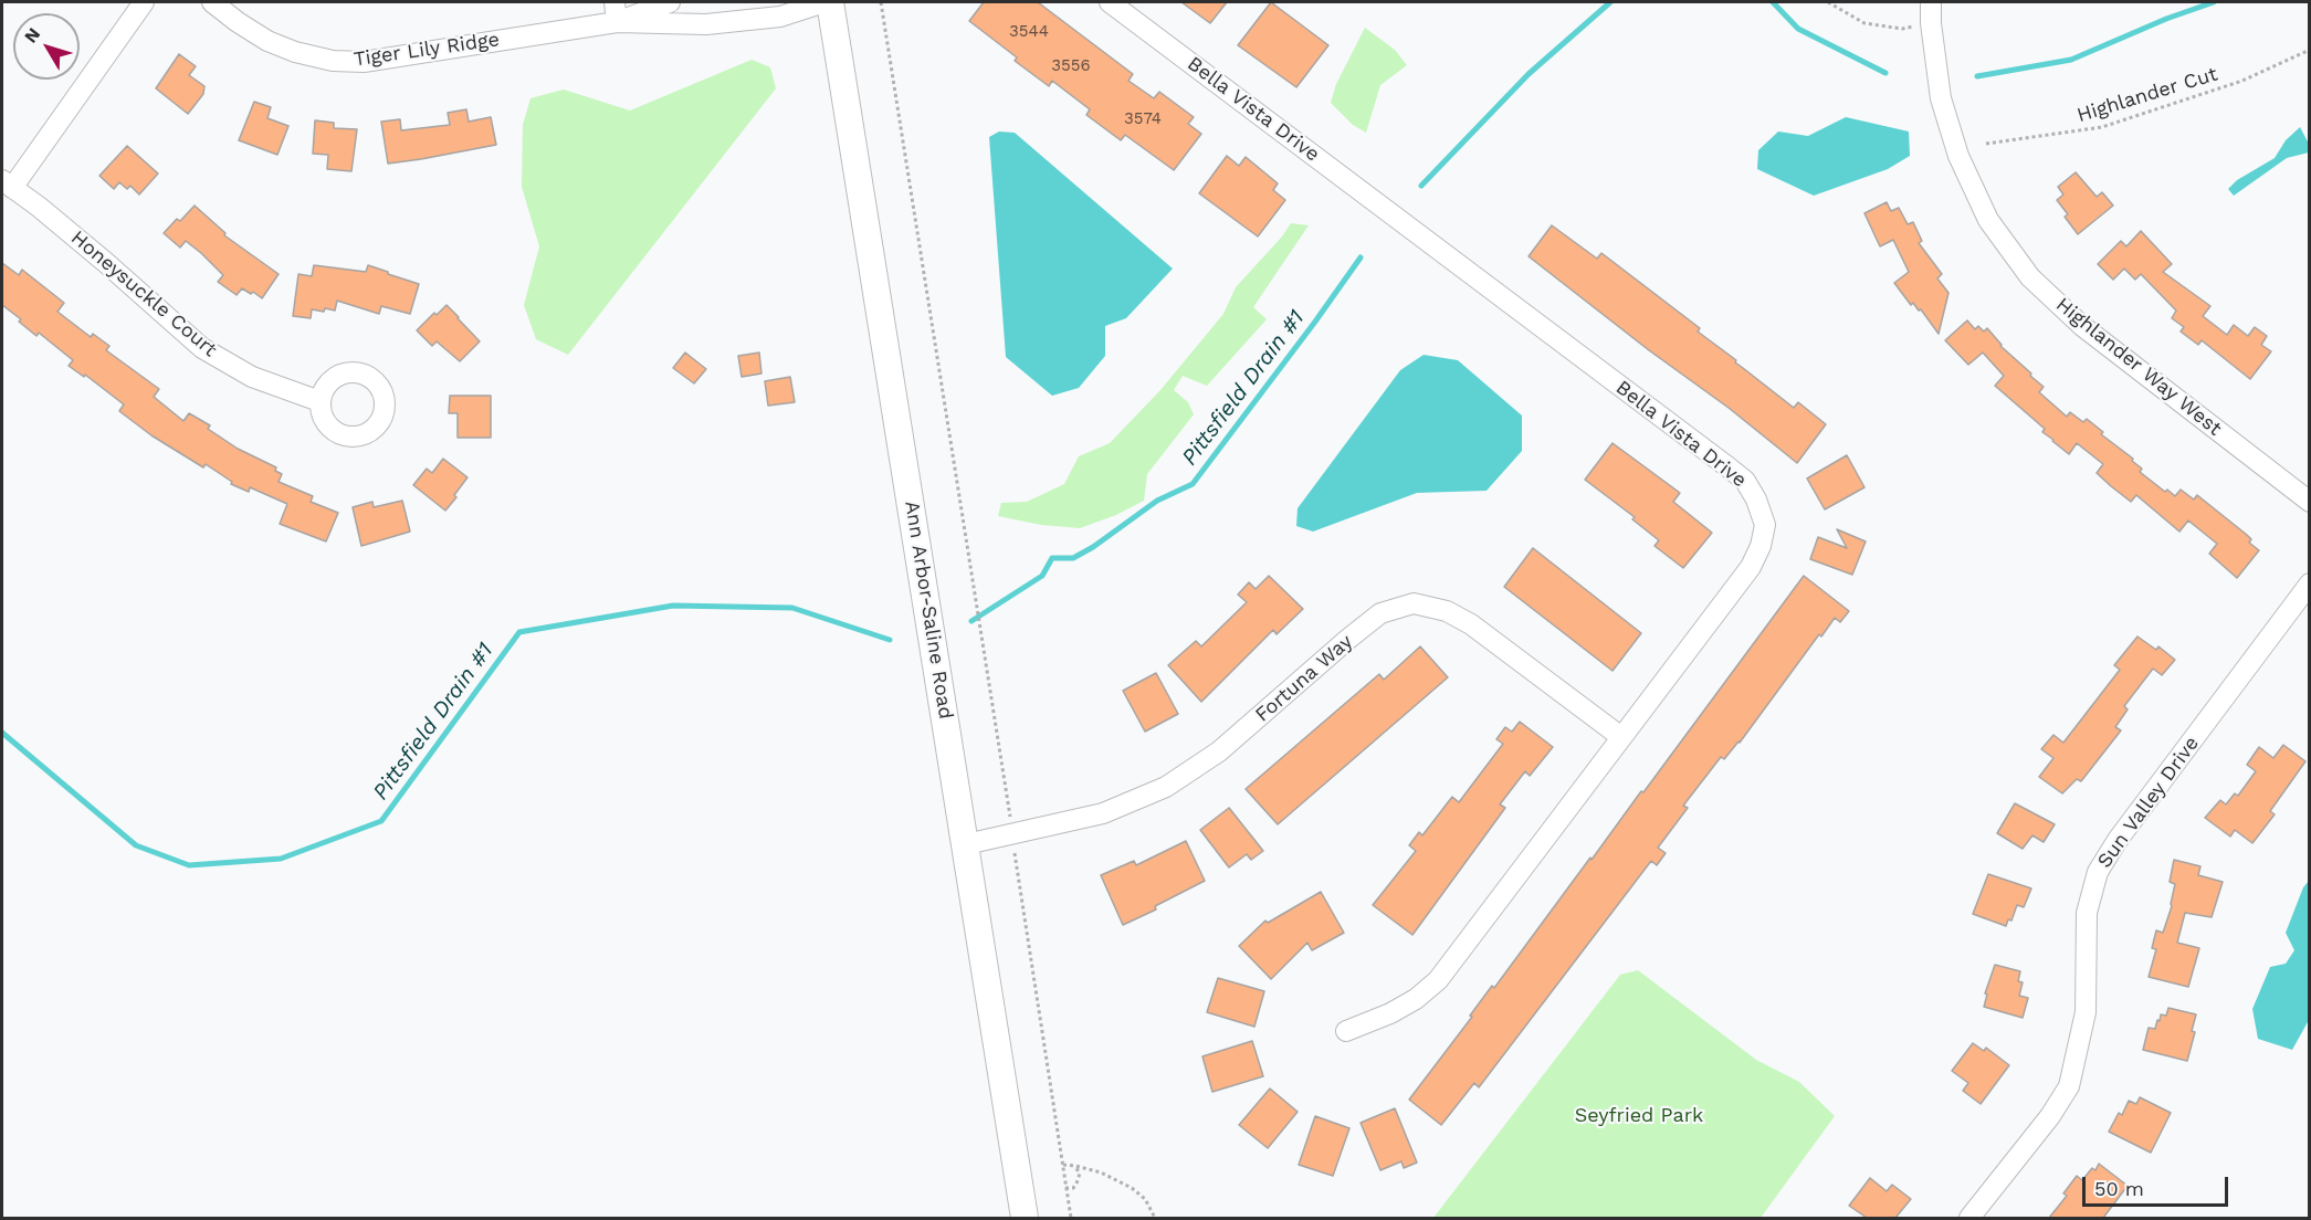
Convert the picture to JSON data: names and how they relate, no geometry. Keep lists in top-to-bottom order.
{
  "streets": {
    "main road": ["Ann Arbor-Saline Road"],
    "street": [
      "Tiger Lily Ridge",
      "Bella Vista Drive",
      "Honeysuckle Court",
      "Highlander Way West",
      "Fortuna Way",
      "Sun Valley Drive"
    ],
    "path": ["Highlander Cut"]
  },
  "crossings": [
    ["Bella Vista Drive", "Fortuna Way"],
    ["Ann Arbor-Saline Road", "Fortuna Way"]
  ],
  "water": ["Pittsfield Drain #1"],
  "parks": ["Seyfried Park"],
  "house_numbers": ["3544", "3556", "3574"],
  "scale_bar": "50 m",
  "north": "top left"
}
